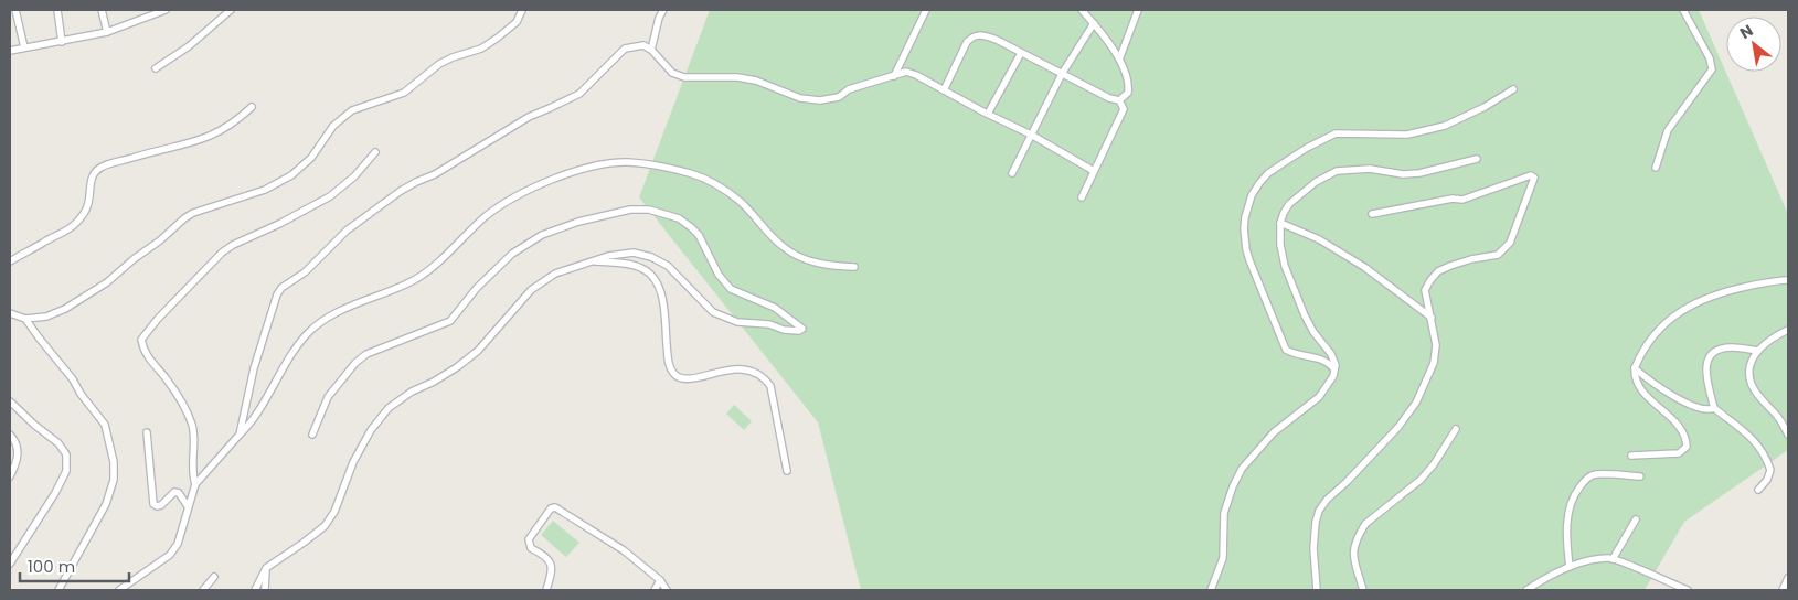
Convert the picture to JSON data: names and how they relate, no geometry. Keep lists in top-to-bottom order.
{
  "scale_bar": "100 m",
  "north": "top left"
}
